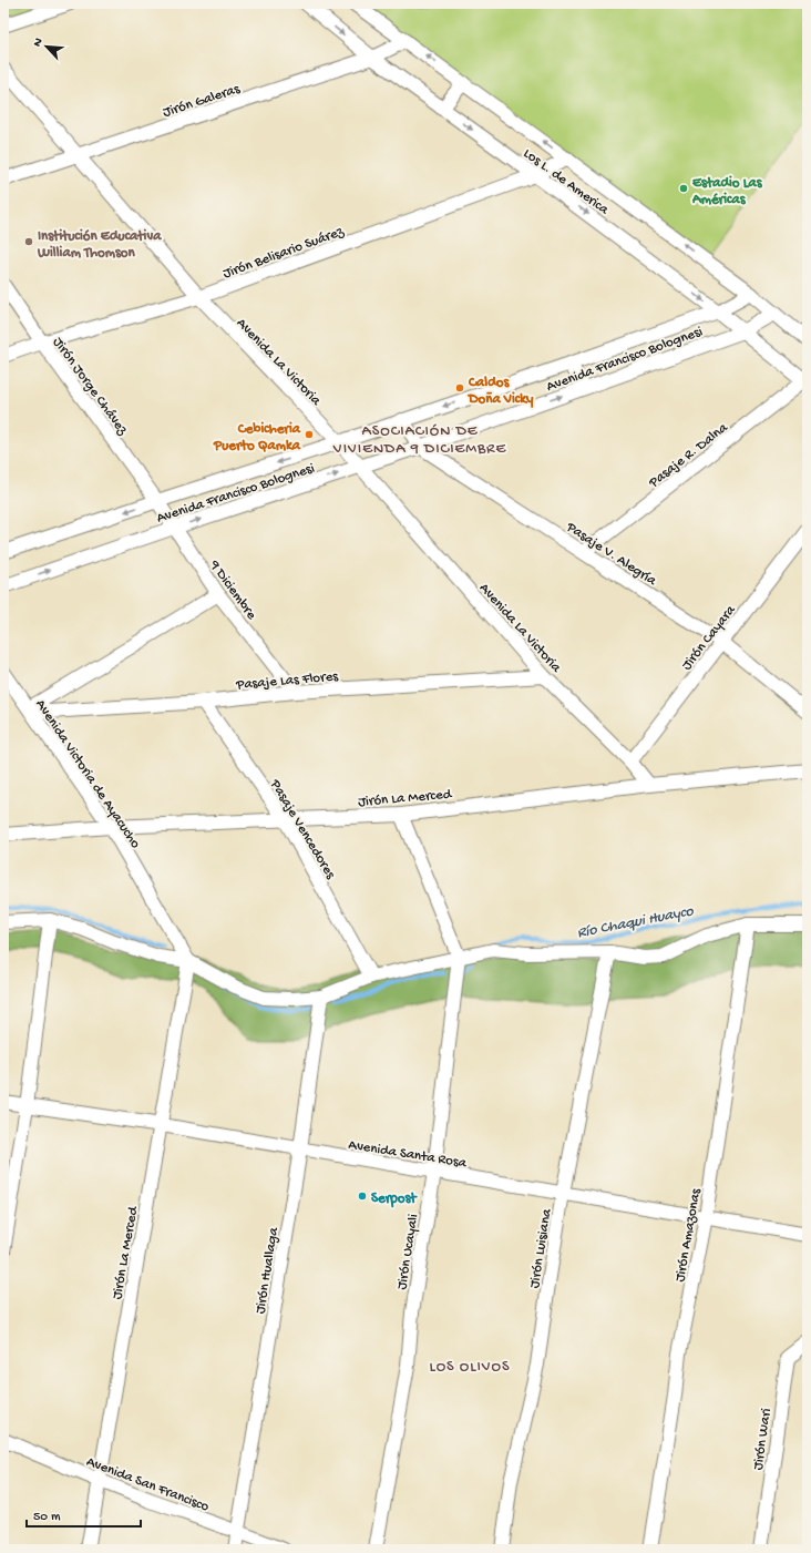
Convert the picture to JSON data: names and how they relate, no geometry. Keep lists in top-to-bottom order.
{
  "streets": {
    "street": [
      "Jirón Galeras",
      "Los L. de America",
      "Jirón Belisario Suárez",
      "Avenida Francisco Bolognesi",
      "Avenida La Victoria",
      "Jirón Jorge Chávez",
      "Pasaje R. Dalna",
      "Pasaje V. Alegría",
      "9 Diciembre",
      "Jirón Cayara",
      "Pasaje Las Flores",
      "Avenida Victoria de Ayacucho",
      "Jirón La Merced",
      "Pasaje Vencedores",
      "Avenida Santa Rosa",
      "Jirón Amazonas",
      "Jirón Luisiana",
      "Jirón Ucayali",
      "Jirón Huallaga",
      "Jirón Wari",
      "Avenida San Francisco"
    ]
  },
  "crossings": [
    ["Jirón Galeras", "Los L. de America"],
    ["Jirón Galeras", "Avenida La Victoria"],
    ["Los L. de America", "Jirón Belisario Suárez"],
    ["Los L. de America", "Avenida Francisco Bolognesi"],
    ["Los L. de America", "Pasaje R. Dalna"],
    ["Jirón Belisario Suárez", "Avenida La Victoria"],
    ["Jirón Belisario Suárez", "Jirón Jorge Chávez"],
    ["Avenida Francisco Bolognesi", "Avenida La Victoria"],
    ["Avenida Francisco Bolognesi", "Jirón Jorge Chávez"],
    ["Avenida Francisco Bolognesi", "Pasaje V. Alegría"],
    ["Avenida Francisco Bolognesi", "9 Diciembre"],
    ["Avenida La Victoria", "Jirón Cayara"],
    ["Avenida La Victoria", "Pasaje Las Flores"],
    ["Avenida La Victoria", "Jirón La Merced"],
    ["Jirón Jorge Chávez", "9 Diciembre"],
    ["Pasaje R. Dalna", "Pasaje V. Alegría"],
    ["Pasaje V. Alegría", "Jirón Cayara"],
    ["9 Diciembre", "Pasaje Las Flores"],
    ["Pasaje Las Flores", "Avenida Victoria de Ayacucho"],
    ["Pasaje Las Flores", "Pasaje Vencedores"],
    ["Avenida Victoria de Ayacucho", "Jirón La Merced"],
    ["Jirón La Merced", "Pasaje Vencedores"],
    ["Jirón La Merced", "Avenida Santa Rosa"],
    ["Jirón La Merced", "Avenida San Francisco"],
    ["Avenida Santa Rosa", "Jirón Amazonas"],
    ["Avenida Santa Rosa", "Jirón Luisiana"],
    ["Avenida Santa Rosa", "Jirón Ucayali"],
    ["Avenida Santa Rosa", "Jirón Huallaga"],
    ["Jirón Huallaga", "Avenida San Francisco"]
  ],
  "districts": ["ASOCIACIÓN DE VIVIENDA 9 DICIEMBRE", "LOS OLIVOS"],
  "water": ["Río Chaqui Huayco"],
  "places": [
    "Estadio Las Américas",
    "Institución Educativa William Thomson",
    "Caldos Doña Vicky",
    "Cebicheria Puerto Qamka",
    "Serpost"
  ],
  "scale_bar": "50 m",
  "north": "top left"
}
